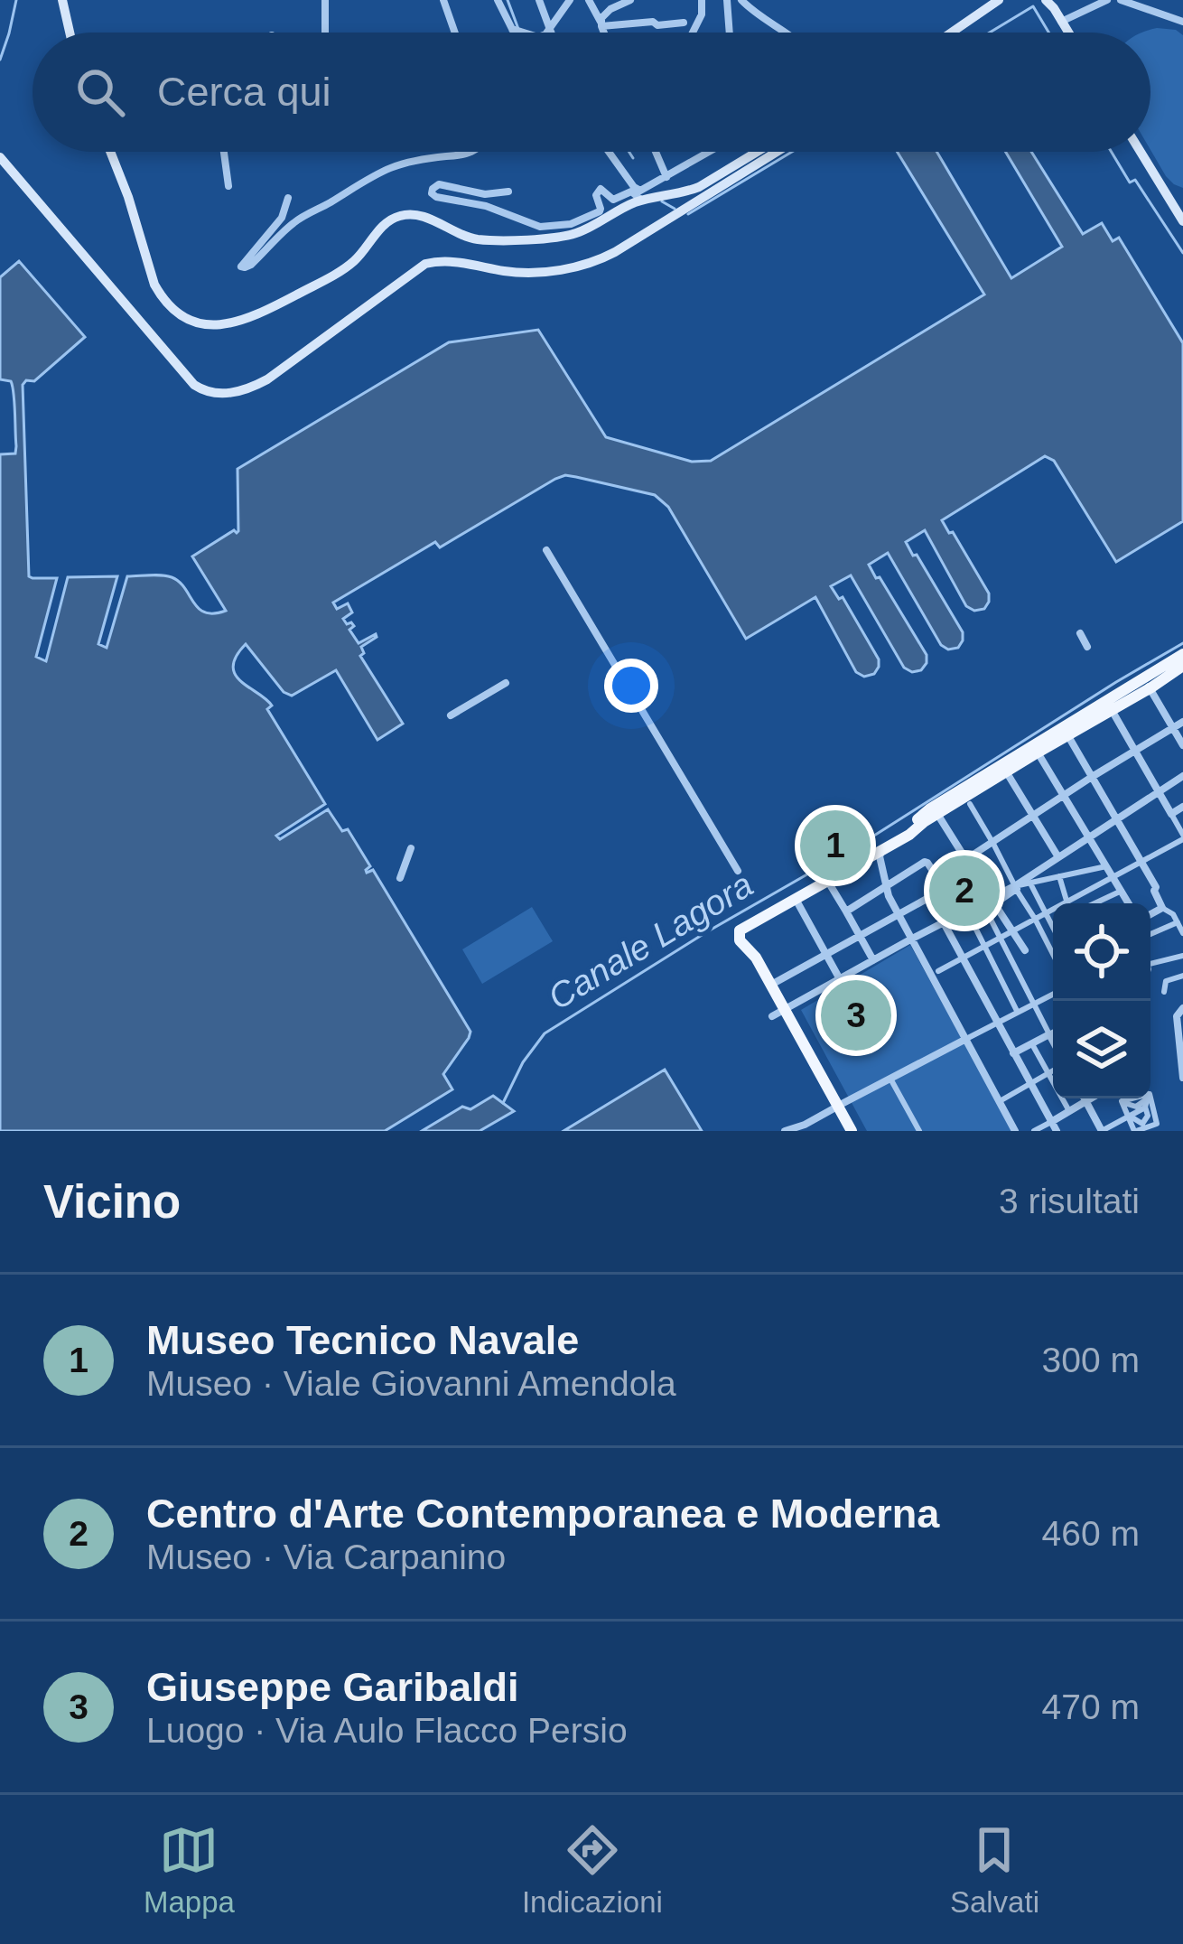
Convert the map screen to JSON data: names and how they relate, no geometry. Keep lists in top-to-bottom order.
{
  "water": ["Canale Lagora"],
  "page": {
    "search": "Cerca qui",
    "pins": ["1", "2", "3"],
    "heading": ["Vicino", "3 risultati"],
    "list": [
      {
        "mark": "1",
        "name": "Museo Tecnico Navale",
        "note": "Museo · Viale Giovanni Amendola",
        "value": "300 m"
      },
      {
        "mark": "2",
        "name": "Centro d'Arte Contemporanea e Moderna",
        "note": "Museo · Via Carpanino",
        "value": "460 m"
      },
      {
        "mark": "3",
        "name": "Giuseppe Garibaldi",
        "note": "Luogo · Via Aulo Flacco Persio",
        "value": "470 m"
      }
    ],
    "nav": ["Mappa", "Indicazioni", "Salvati"]
  }
}
